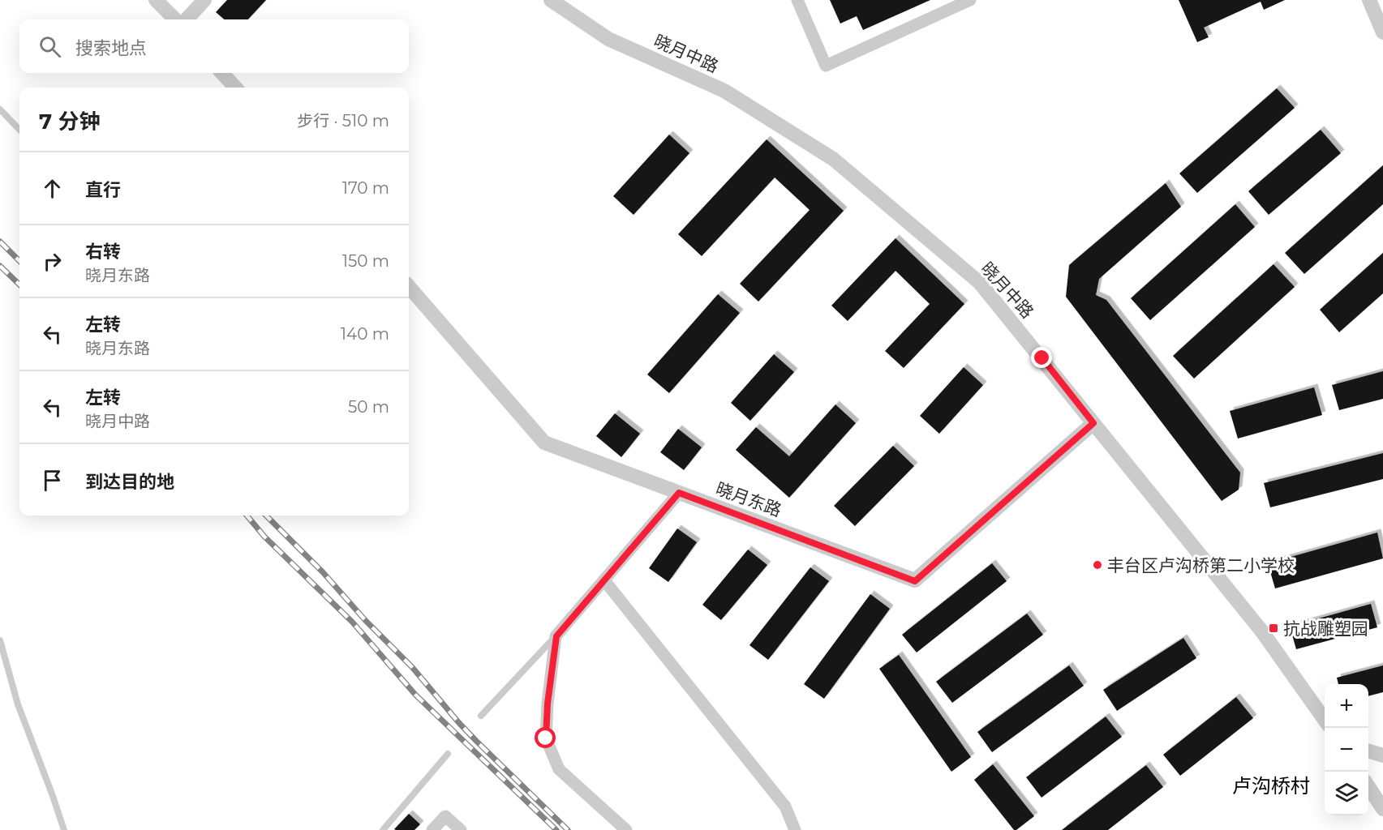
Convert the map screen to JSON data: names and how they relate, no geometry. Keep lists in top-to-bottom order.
{
  "streets": {
    "street": ["晓月中路", "晓月东路"]
  },
  "crossings": [
    ["晓月中路", "晓月东路"]
  ],
  "districts": ["卢沟桥村"],
  "places": {
    "other": ["丰台区卢沟桥第二小学校"],
    "transit": ["抗战雕塑园"]
  },
  "page": {
    "search": "搜索地点",
    "heading": ["7 分钟", "步行 · 510 m"],
    "list": [
      ["直行", "170 m"],
      ["右转", "晓月东路", "150 m"],
      ["左转", "晓月东路", "140 m"],
      ["左转", "晓月中路", "50 m"],
      "到达目的地"
    ],
    "map_buttons": ["+", "−"]
  }
}
